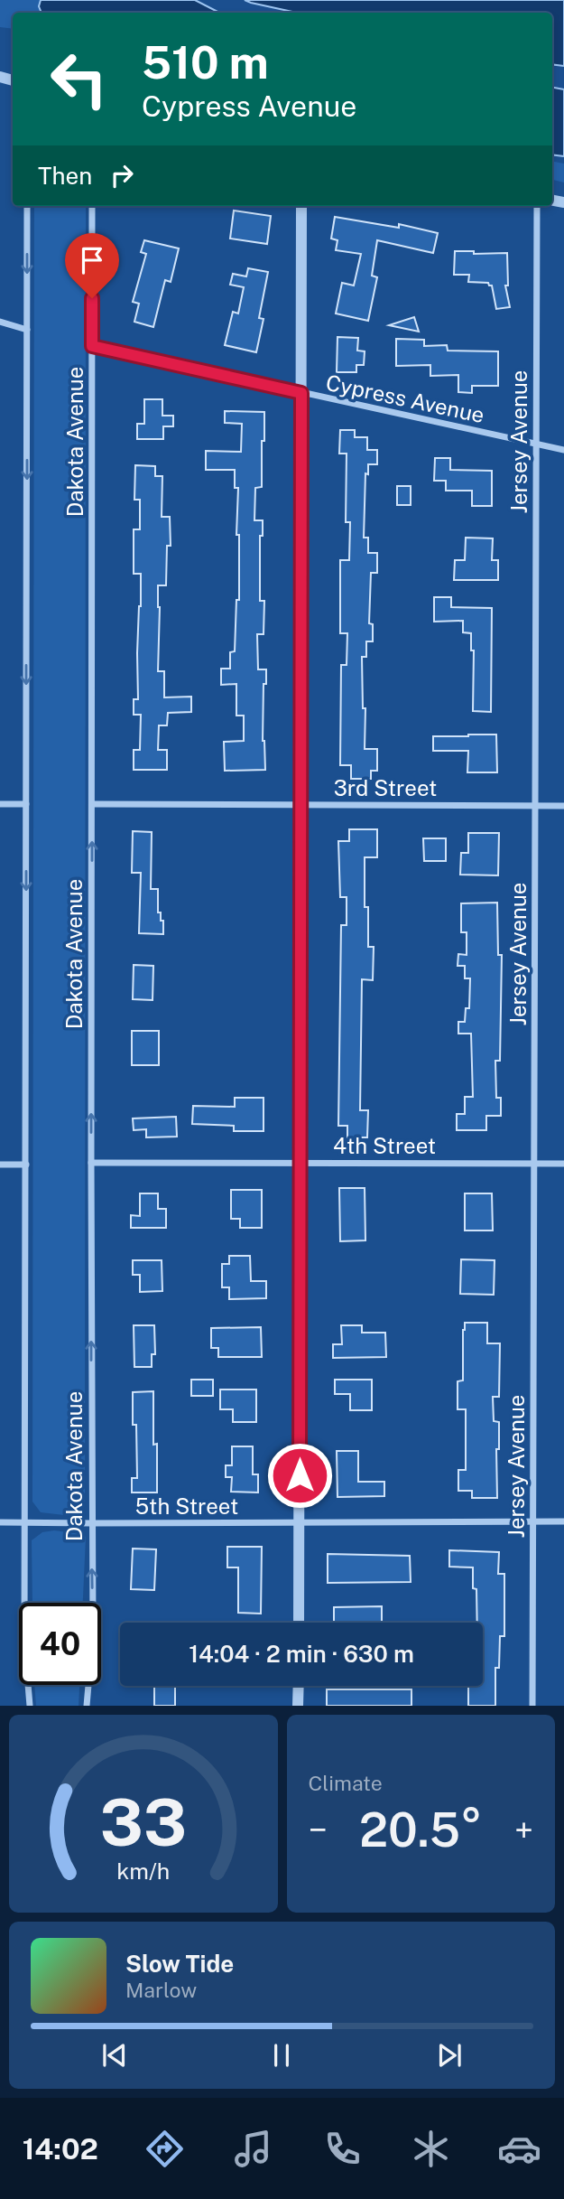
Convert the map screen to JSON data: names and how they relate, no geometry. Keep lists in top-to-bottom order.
{
  "streets": {
    "street": [
      "Cypress Avenue",
      "Dakota Avenue",
      "Jersey Avenue",
      "3rd Street",
      "4th Street",
      "5th Street"
    ]
  },
  "crossings": [
    ["Cypress Avenue", "Dakota Avenue"],
    ["Cypress Avenue", "Jersey Avenue"],
    ["Dakota Avenue", "3rd Street"],
    ["Dakota Avenue", "4th Street"],
    ["Dakota Avenue", "5th Street"],
    ["Jersey Avenue", "3rd Street"],
    ["Jersey Avenue", "4th Street"],
    ["Jersey Avenue", "5th Street"]
  ],
  "one_way": ["Dakota Avenue"],
  "page": {
    "turn": ["510 m", "Cypress Avenue"],
    "then": "Then",
    "limit": "40",
    "trip": "14:04 · 2 min · 630 m",
    "tile": "Climate",
    "heat": ["−", "20.5°", "+"],
    "song": ["Slow Tide", "Marlow"],
    "tabs": "14:02",
    "gauge": ["33", "km/h"]
  }
}
